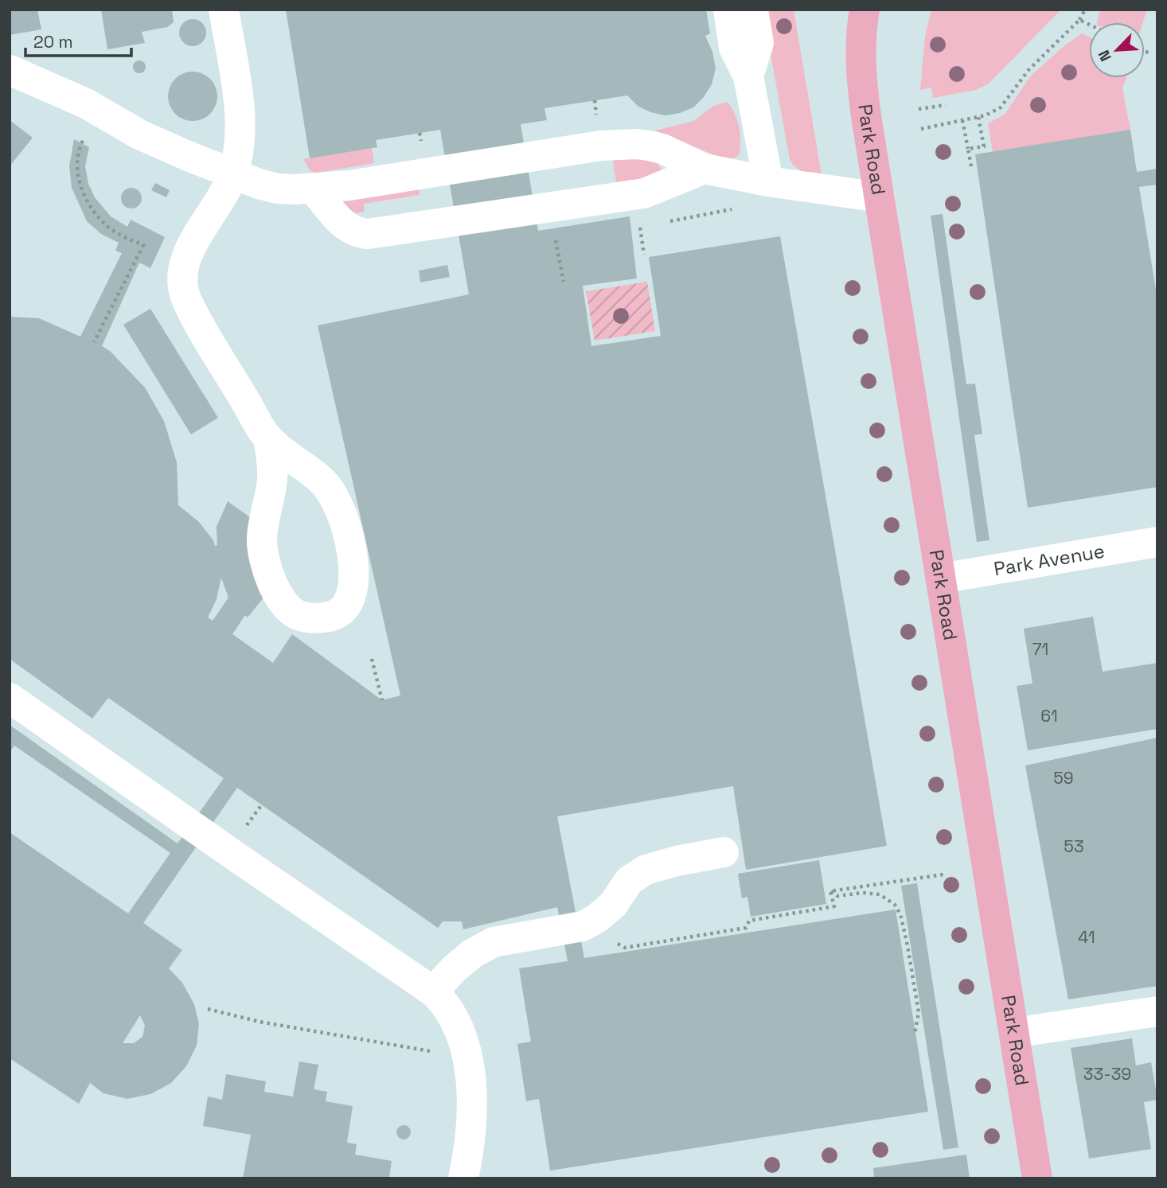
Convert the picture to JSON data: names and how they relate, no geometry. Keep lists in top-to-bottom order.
{
  "streets": {
    "main road": ["Park Road"],
    "street": ["Park Avenue"]
  },
  "crossings": [
    ["Park Road", "Park Avenue"]
  ],
  "house_numbers": [
    "71",
    "61",
    "59",
    "53",
    "41",
    "33-39"
  ],
  "scale_bar": "20 m",
  "north": "bottom left"
}
